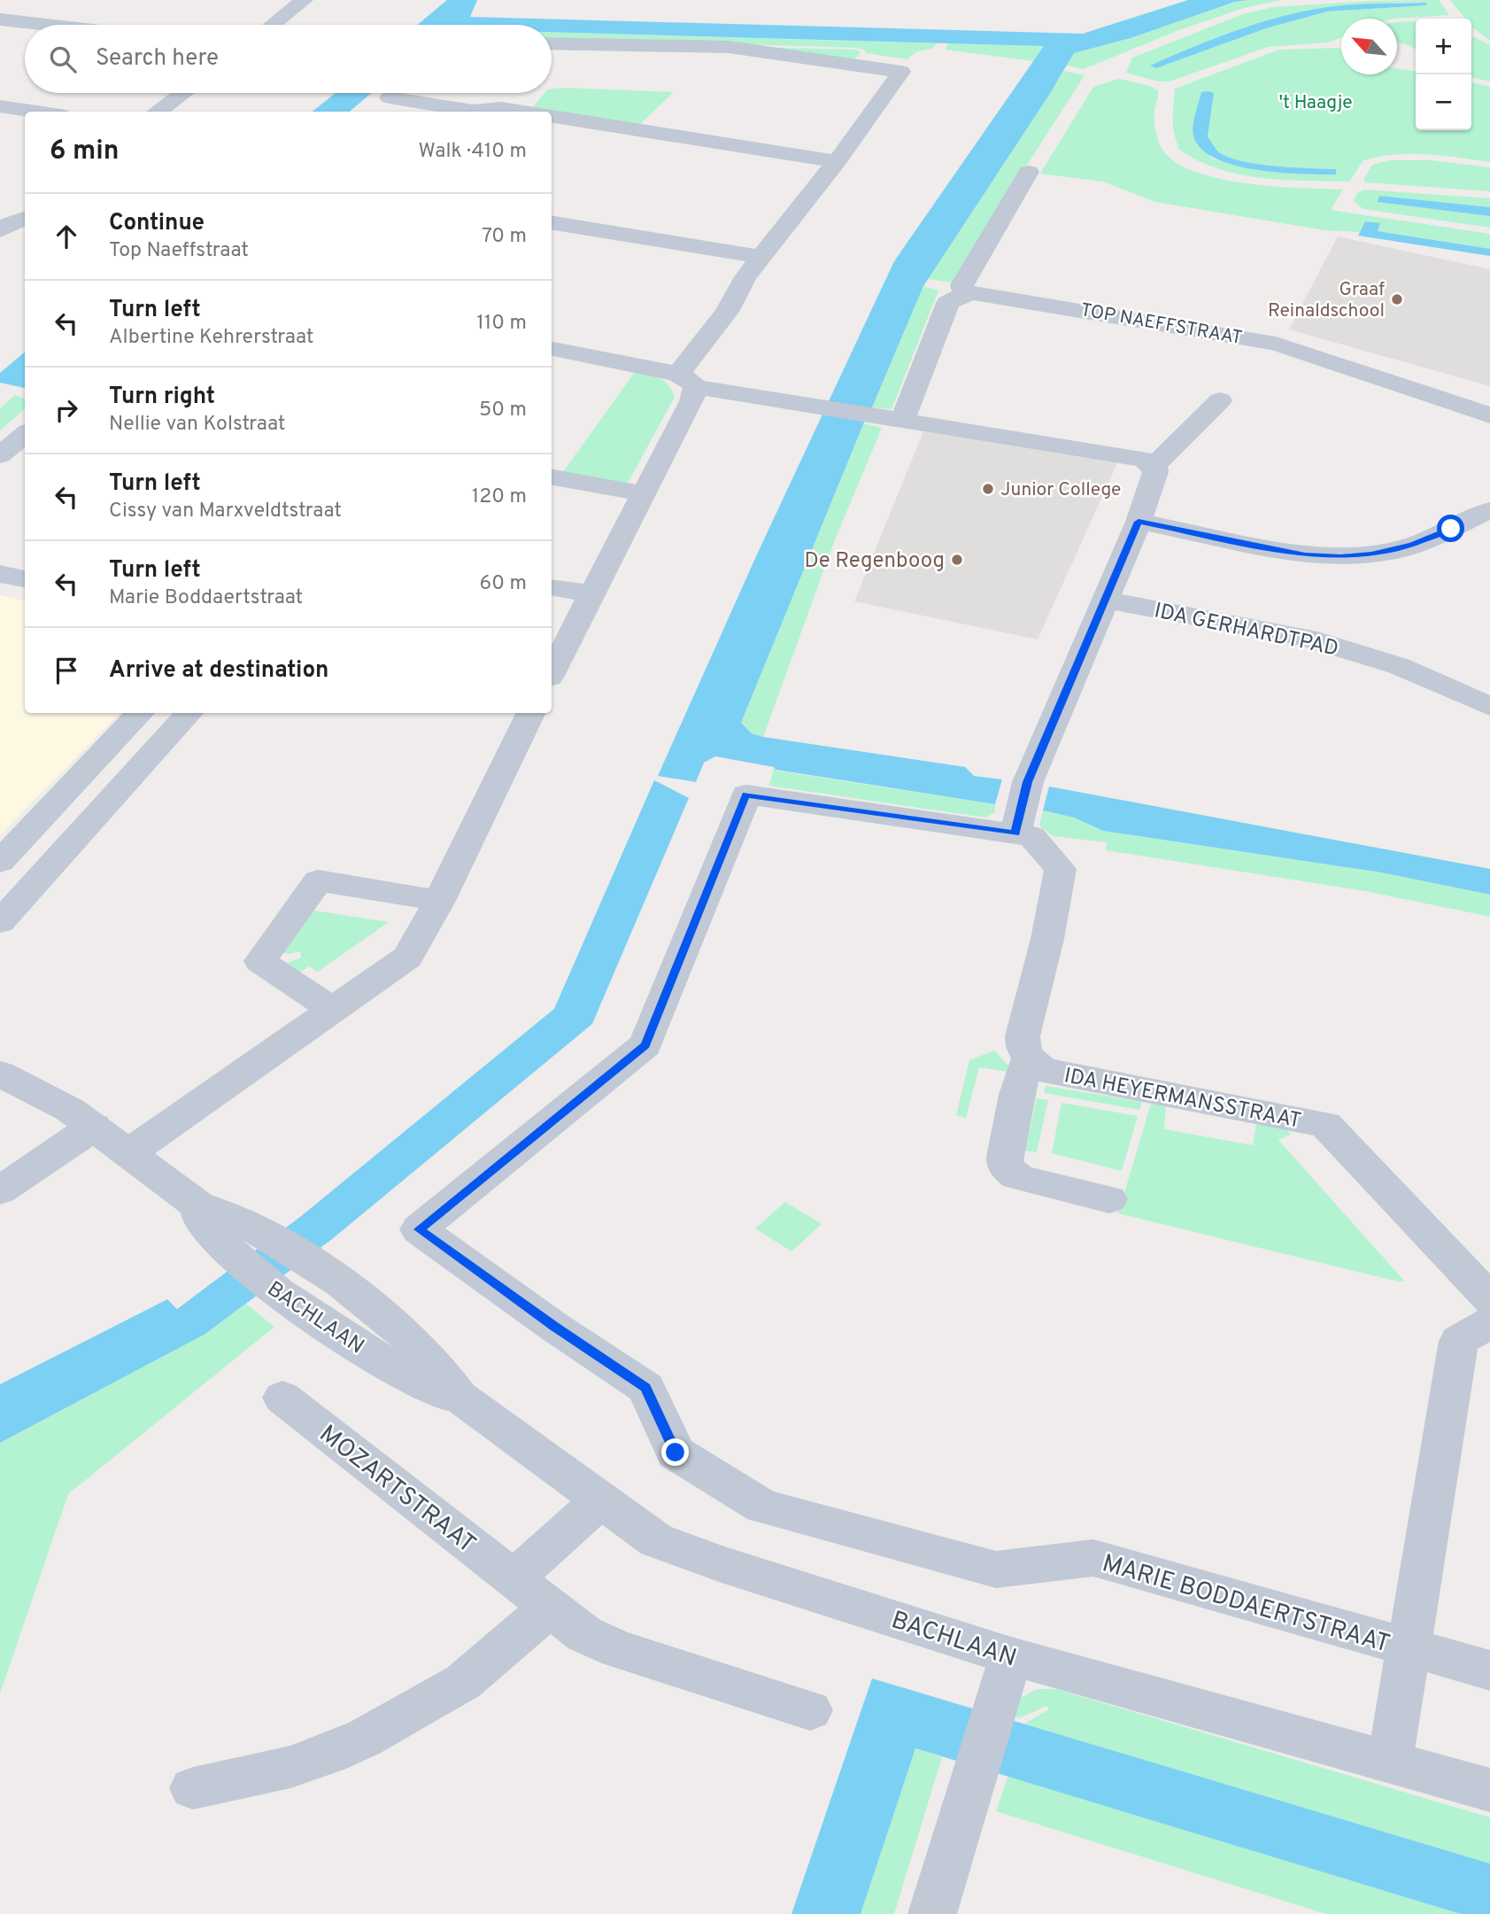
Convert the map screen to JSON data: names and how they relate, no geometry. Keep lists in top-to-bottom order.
{
  "streets": {
    "street": [
      "TOP NAEFFSTRAAT",
      "IDA GERHARDTPAD",
      "IDA HEYERMANSSTRAAT",
      "BACHLAAN",
      "MOZARTSTRAAT",
      "MARIE BODDAERTSTRAAT"
    ]
  },
  "parks": ["'t Haagje"],
  "places": ["Graaf Reinaldschool", "Junior College", "De Regenboog"],
  "north": "top left",
  "page": {
    "map_buttons": ["+", "−"],
    "search": "Search here",
    "heading": ["6 min", "Walk · 410 m"],
    "list": [
      ["Continue", "Top Naeffstraat", "70 m"],
      ["Turn left", "Albertine Kehrerstraat", "110 m"],
      ["Turn right", "Nellie van Kolstraat", "50 m"],
      ["Turn left", "Cissy van Marxveldtstraat", "120 m"],
      ["Turn left", "Marie Boddaertstraat", "60 m"],
      "Arrive at destination"
    ]
  }
}
